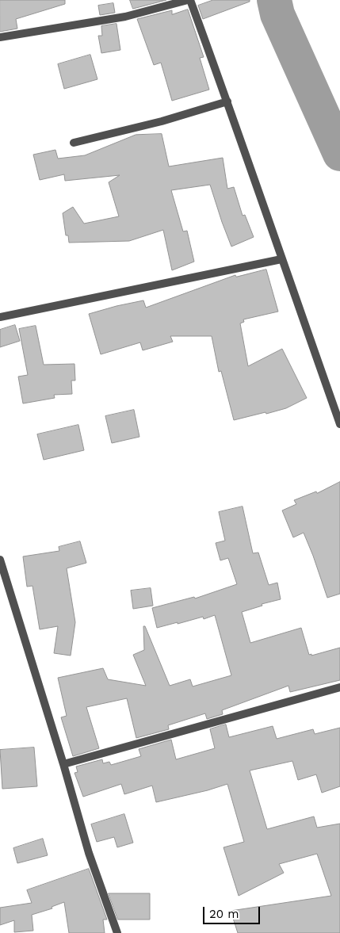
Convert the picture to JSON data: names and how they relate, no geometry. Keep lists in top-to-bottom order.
{
  "scale_bar": "20 m"
}
